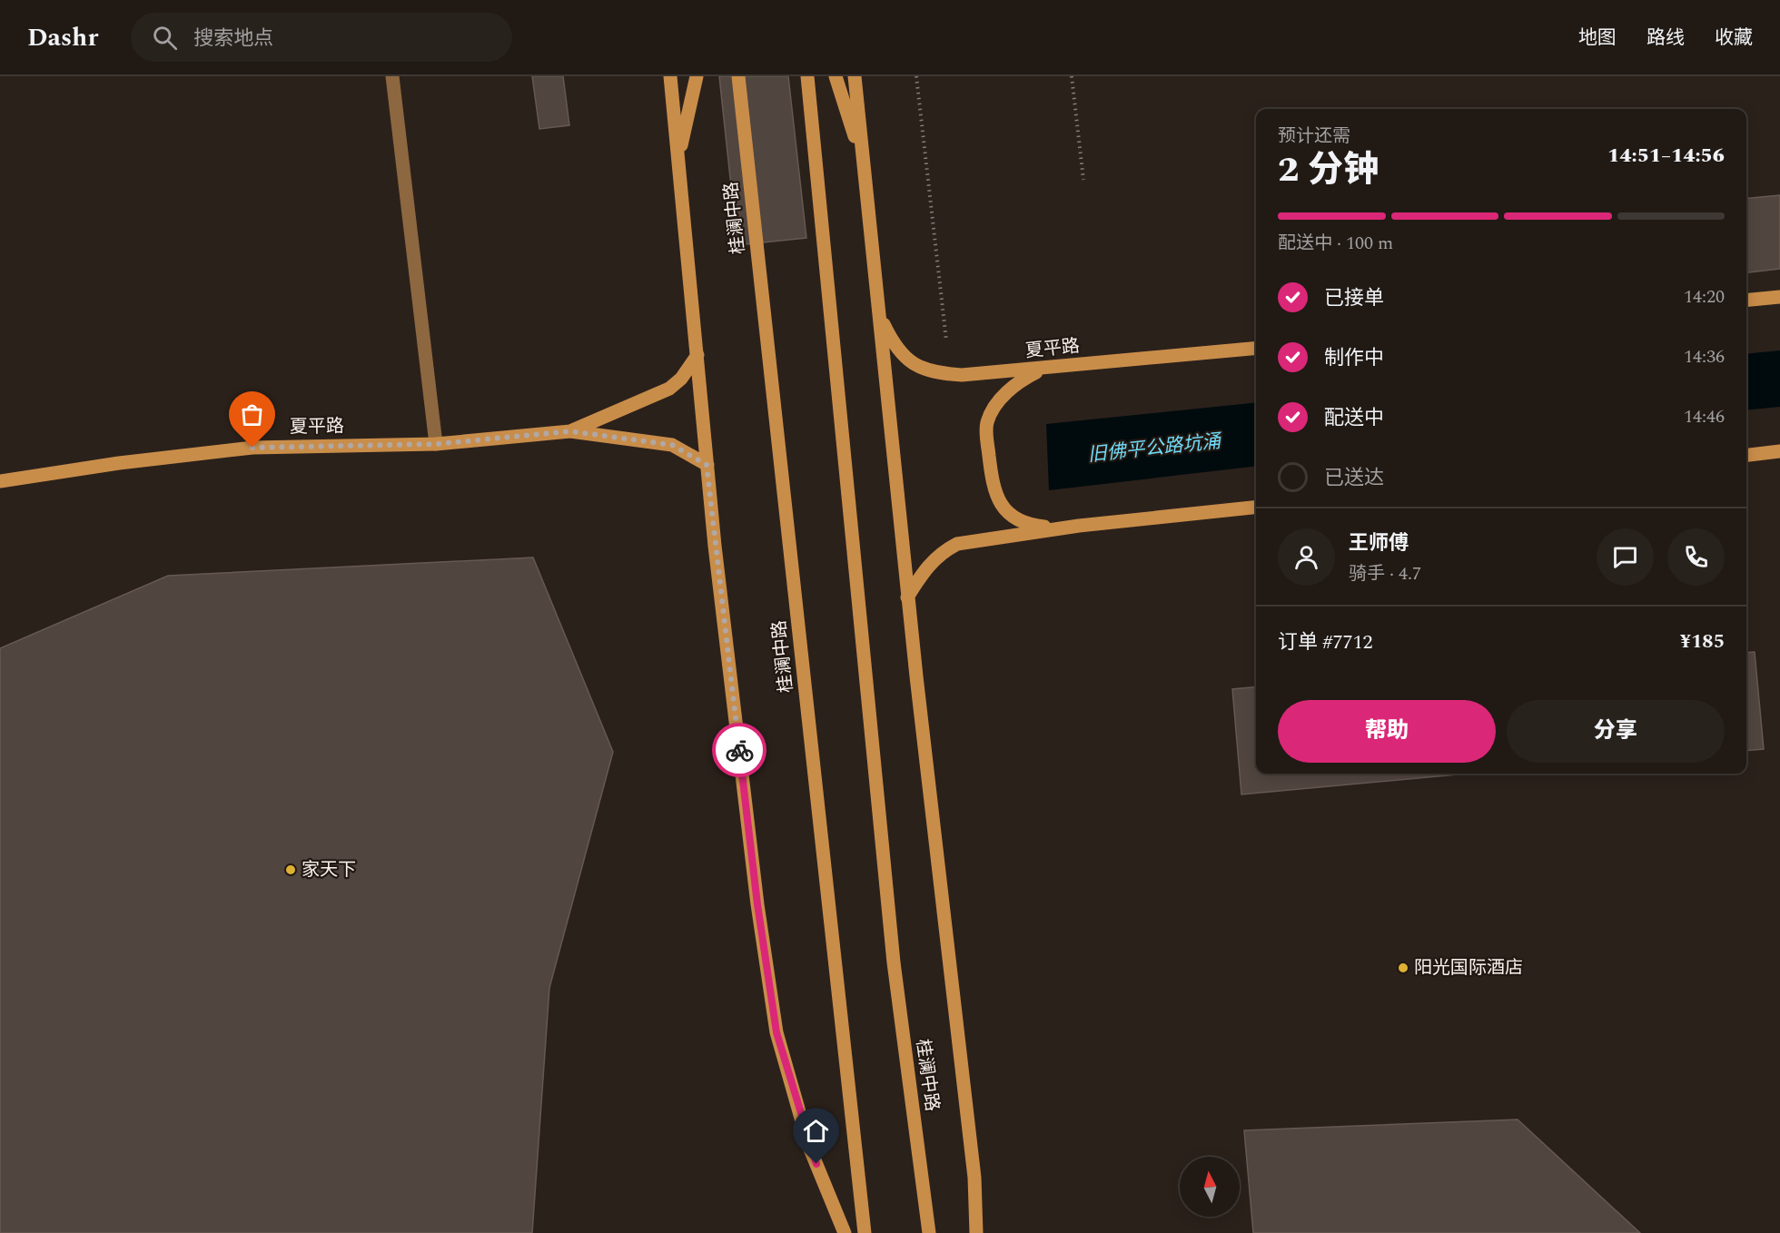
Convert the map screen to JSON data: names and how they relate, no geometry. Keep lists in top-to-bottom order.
{
  "streets": {
    "main road": ["桂澜中路", "夏平路"]
  },
  "water": ["旧佛平公路坑涌"],
  "places": ["家天下", "阳光国际酒店"],
  "north": "top",
  "page": {
    "header": "Dashr",
    "search": "搜索地点",
    "nav": ["地图", "路线", "收藏"],
    "heading": ["2 分钟", "预计还需", "14:51–14:56"],
    "panel": [
      "王师傅",
      "骑手 · 4.7",
      "订单 #7712",
      "¥185"
    ],
    "bar": "配送中 · 100 m",
    "list": [
      ["已接单", "14:20"],
      ["制作中", "14:36"],
      ["配送中", "14:46"],
      "已送达"
    ],
    "buttons": ["帮助", "分享"]
  }
}
